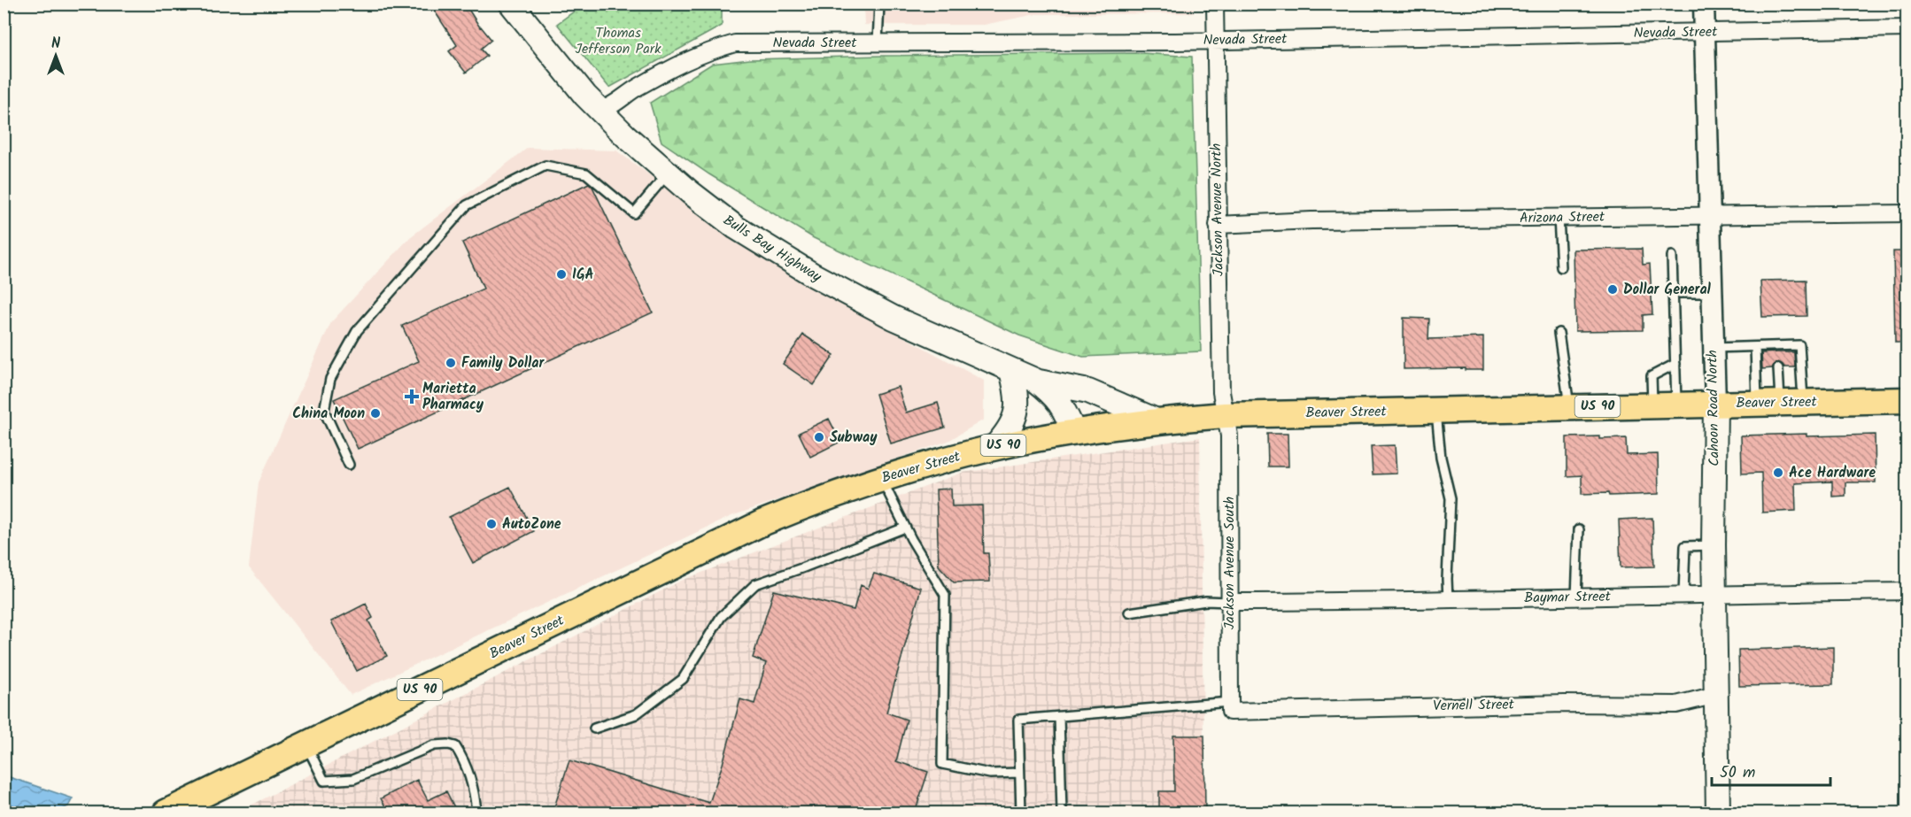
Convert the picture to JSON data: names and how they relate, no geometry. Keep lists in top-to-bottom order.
{
  "streets": {
    "main road": [
      "Bulls Bay Highway",
      "Beaver Street",
      "US 90",
      "Cahoon Road North"
    ],
    "street": [
      "Nevada Street",
      "Jackson Avenue North",
      "Arizona Street",
      "Jackson Avenue South",
      "Baymar Street",
      "Vernell Street"
    ]
  },
  "crossings": [
    ["Nevada Street", "Jackson Avenue North"],
    ["Nevada Street", "Bulls Bay Highway"],
    ["Nevada Street", "Cahoon Road North"],
    ["Jackson Avenue North", "Arizona Street"],
    ["Jackson Avenue North", "Beaver Street"],
    ["Jackson Avenue North", "Jackson Avenue South"],
    ["Arizona Street", "Cahoon Road North"],
    ["Bulls Bay Highway", "Beaver Street"],
    ["Beaver Street", "Cahoon Road North"],
    ["Beaver Street", "Jackson Avenue South"],
    ["Cahoon Road North", "Baymar Street"],
    ["Cahoon Road North", "Vernell Street"],
    ["Jackson Avenue South", "Baymar Street"],
    ["Jackson Avenue South", "Vernell Street"]
  ],
  "parks": ["Thomas Jefferson Park"],
  "places": {
    "other": [
      "IGA",
      "Dollar General",
      "Family Dollar",
      "China Moon",
      "Subway",
      "Ace Hardware",
      "AutoZone"
    ],
    "health": ["Marietta Pharmacy"]
  },
  "scale_bar": "50 m",
  "north": "top"
}
